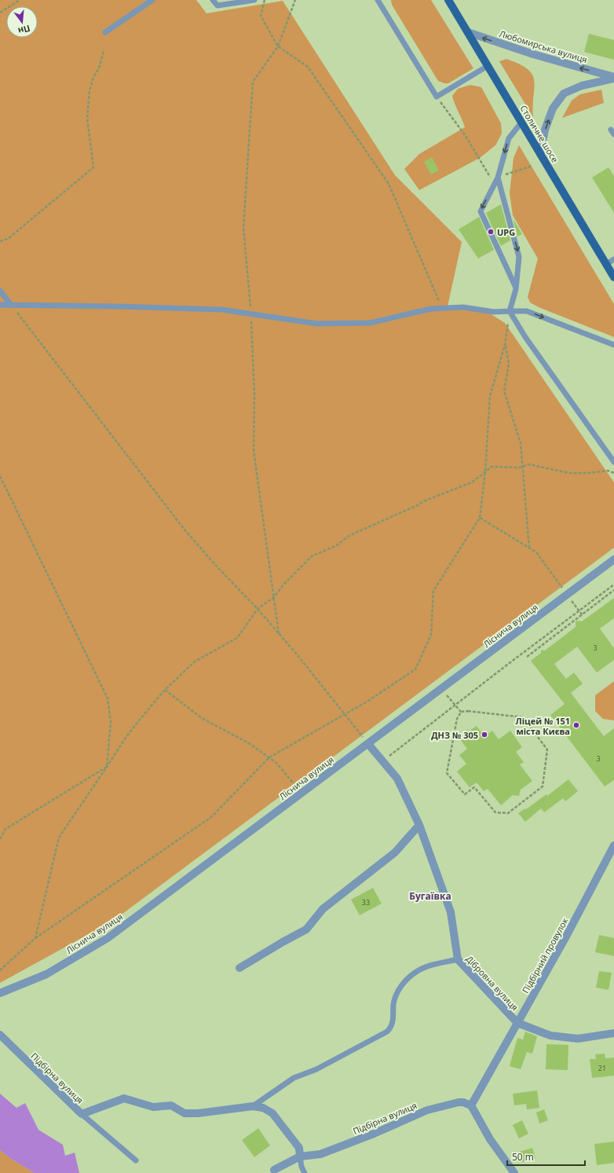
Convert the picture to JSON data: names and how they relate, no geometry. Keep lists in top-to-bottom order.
{
  "streets": {
    "main road": ["Столичне шосе"],
    "street": [
      "Любомирська вулиця",
      "Ліснича вулиця",
      "Підбірний провулок",
      "Дібровна вулиця",
      "Підбірна вулиця"
    ]
  },
  "crossings": [
    ["Любомирська вулиця", "Столичне шосе"],
    ["Ліснича вулиця", "Дібровна вулиця"],
    ["Підбірний провулок", "Дібровна вулиця"],
    ["Підбірний провулок", "Підбірна вулиця"],
    ["Дібровна вулиця", "Підбірна вулиця"]
  ],
  "districts": ["Бугаївка"],
  "places": ["UPG", "Ліцей № 151 міста Києва", "ДНЗ № 305"],
  "house_numbers": [
    "3",
    "3",
    "33",
    "21"
  ],
  "scale_bar": "50 m",
  "north": "bottom"
}
